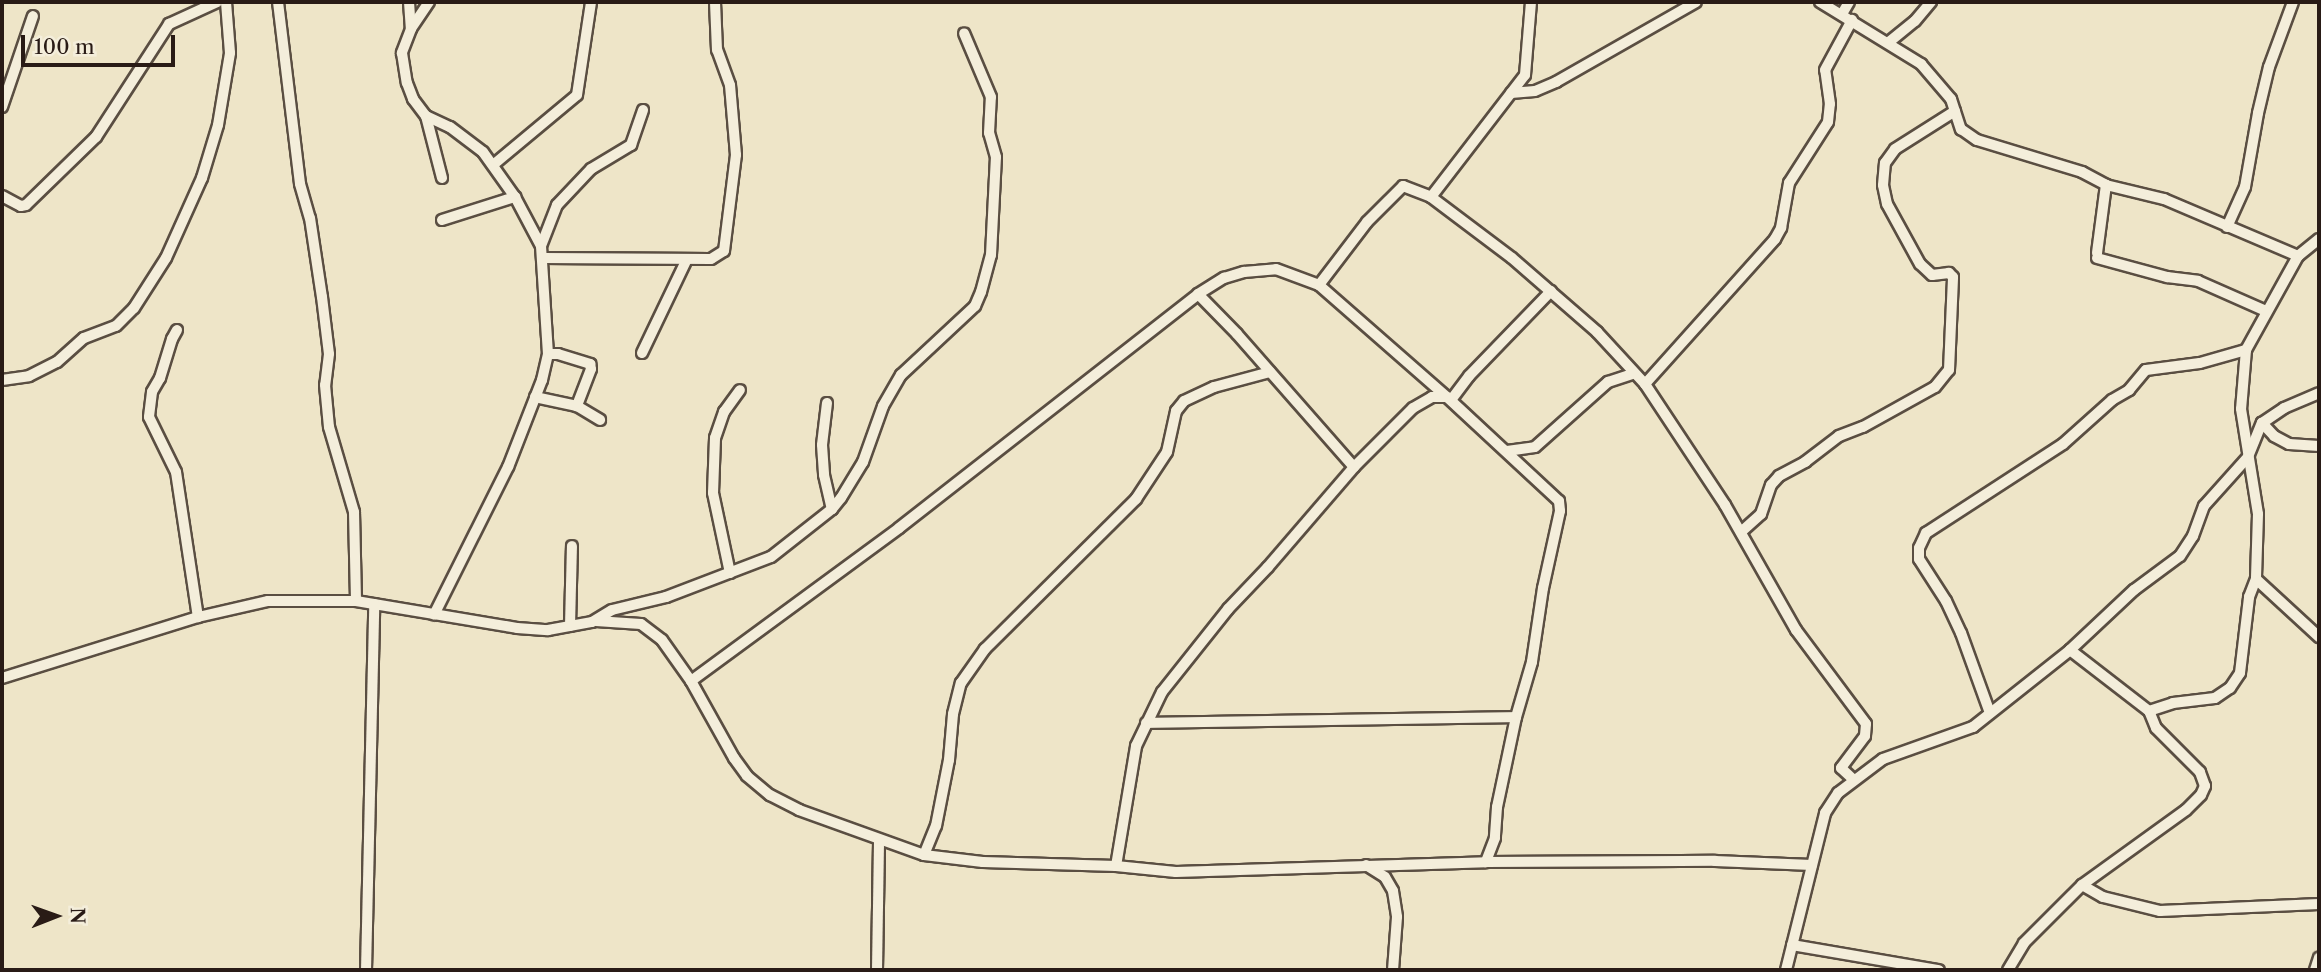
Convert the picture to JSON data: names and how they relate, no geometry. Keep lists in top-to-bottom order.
{
  "scale_bar": "100 m",
  "north": "right"
}
